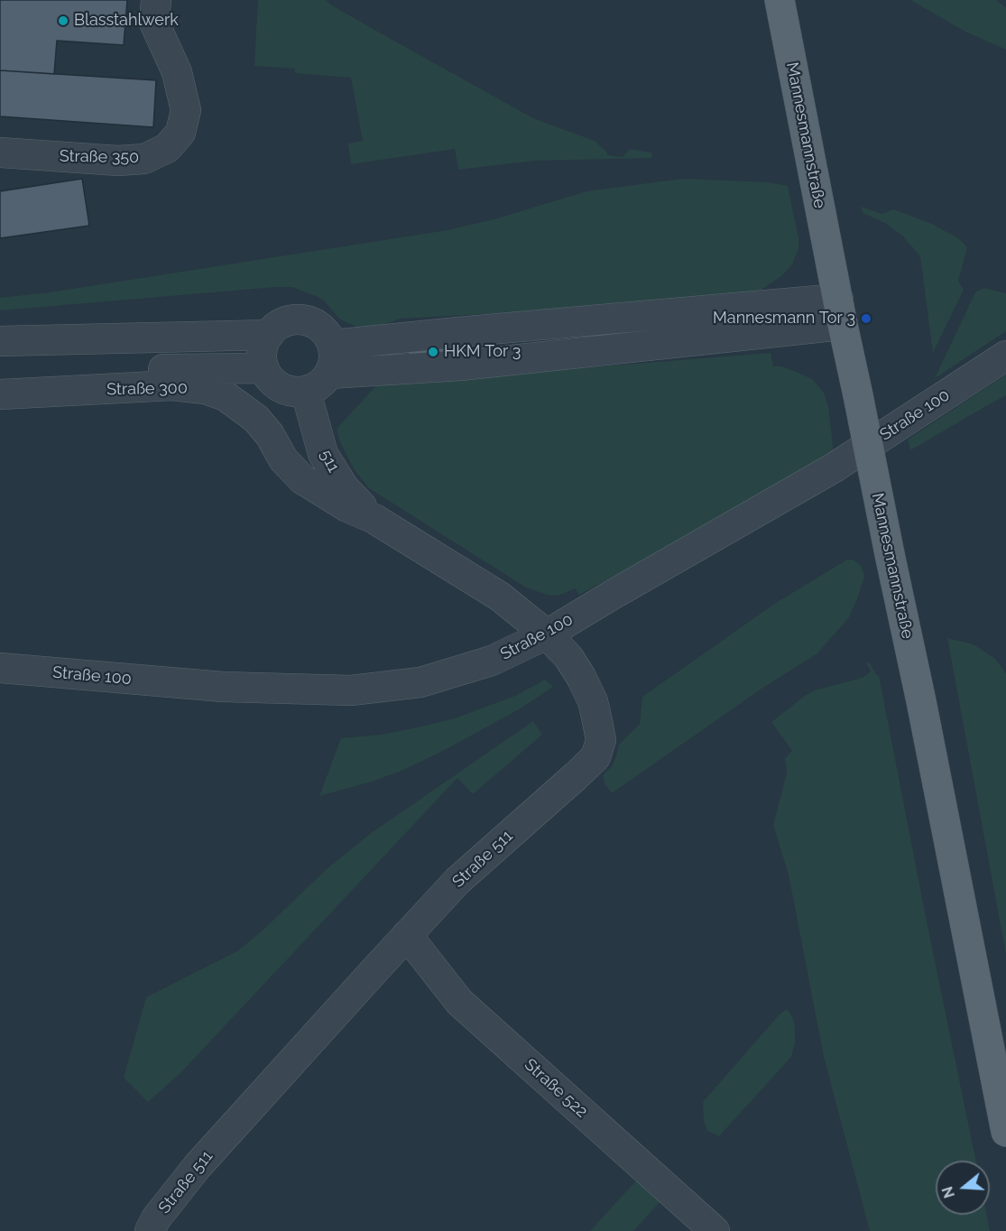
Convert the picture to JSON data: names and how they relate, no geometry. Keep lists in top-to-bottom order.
{
  "streets": {
    "main road": ["Mannesmannstraße"],
    "street": [
      "Straße 350",
      "Straße 300",
      "Straße 100",
      "511",
      "Straße 511",
      "Straße 522"
    ]
  },
  "crossings": [
    ["Straße 300", "511"],
    ["Straße 300", "Straße 511"],
    ["Straße 100", "Straße 511"],
    ["511", "Straße 511"],
    ["Straße 511", "Straße 522"]
  ],
  "places": ["Blasstahlwerk", "Mannesmann Tor 3", "HKM Tor 3"],
  "north": "left"
}
